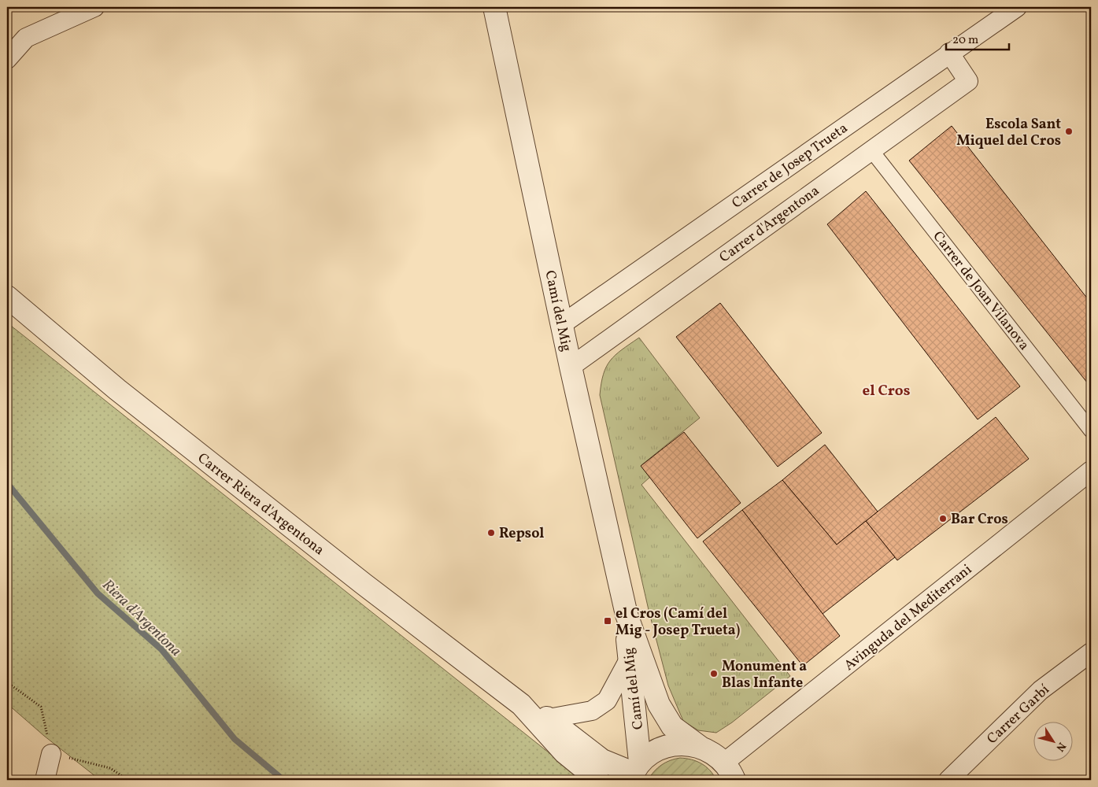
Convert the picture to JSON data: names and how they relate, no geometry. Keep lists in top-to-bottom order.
{
  "streets": {
    "street": [
      "Carrer de Josep Trueta",
      "Carrer d'Argentona",
      "Carrer de Joan Vilanova",
      "Camí del Mig",
      "Carrer Riera d'Argentona",
      "Avinguda del Mediterrani",
      "Carrer Garbí"
    ]
  },
  "crossings": [
    ["Carrer de Josep Trueta", "Carrer d'Argentona"],
    ["Carrer de Josep Trueta", "Camí del Mig"],
    ["Carrer d'Argentona", "Carrer de Joan Vilanova"],
    ["Carrer d'Argentona", "Camí del Mig"],
    ["Camí del Mig", "Carrer Riera d'Argentona"]
  ],
  "districts": ["el Cros"],
  "water": ["Riera d'Argentona"],
  "places": {
    "other": [
      "Escola Sant Miquel del Cros",
      "Bar Cros",
      "Repsol",
      "Monument a Blas Infante"
    ],
    "transit": ["el Cros (Camí del Mig - Josep Trueta)"]
  },
  "scale_bar": "20 m",
  "north": "bottom right"
}
